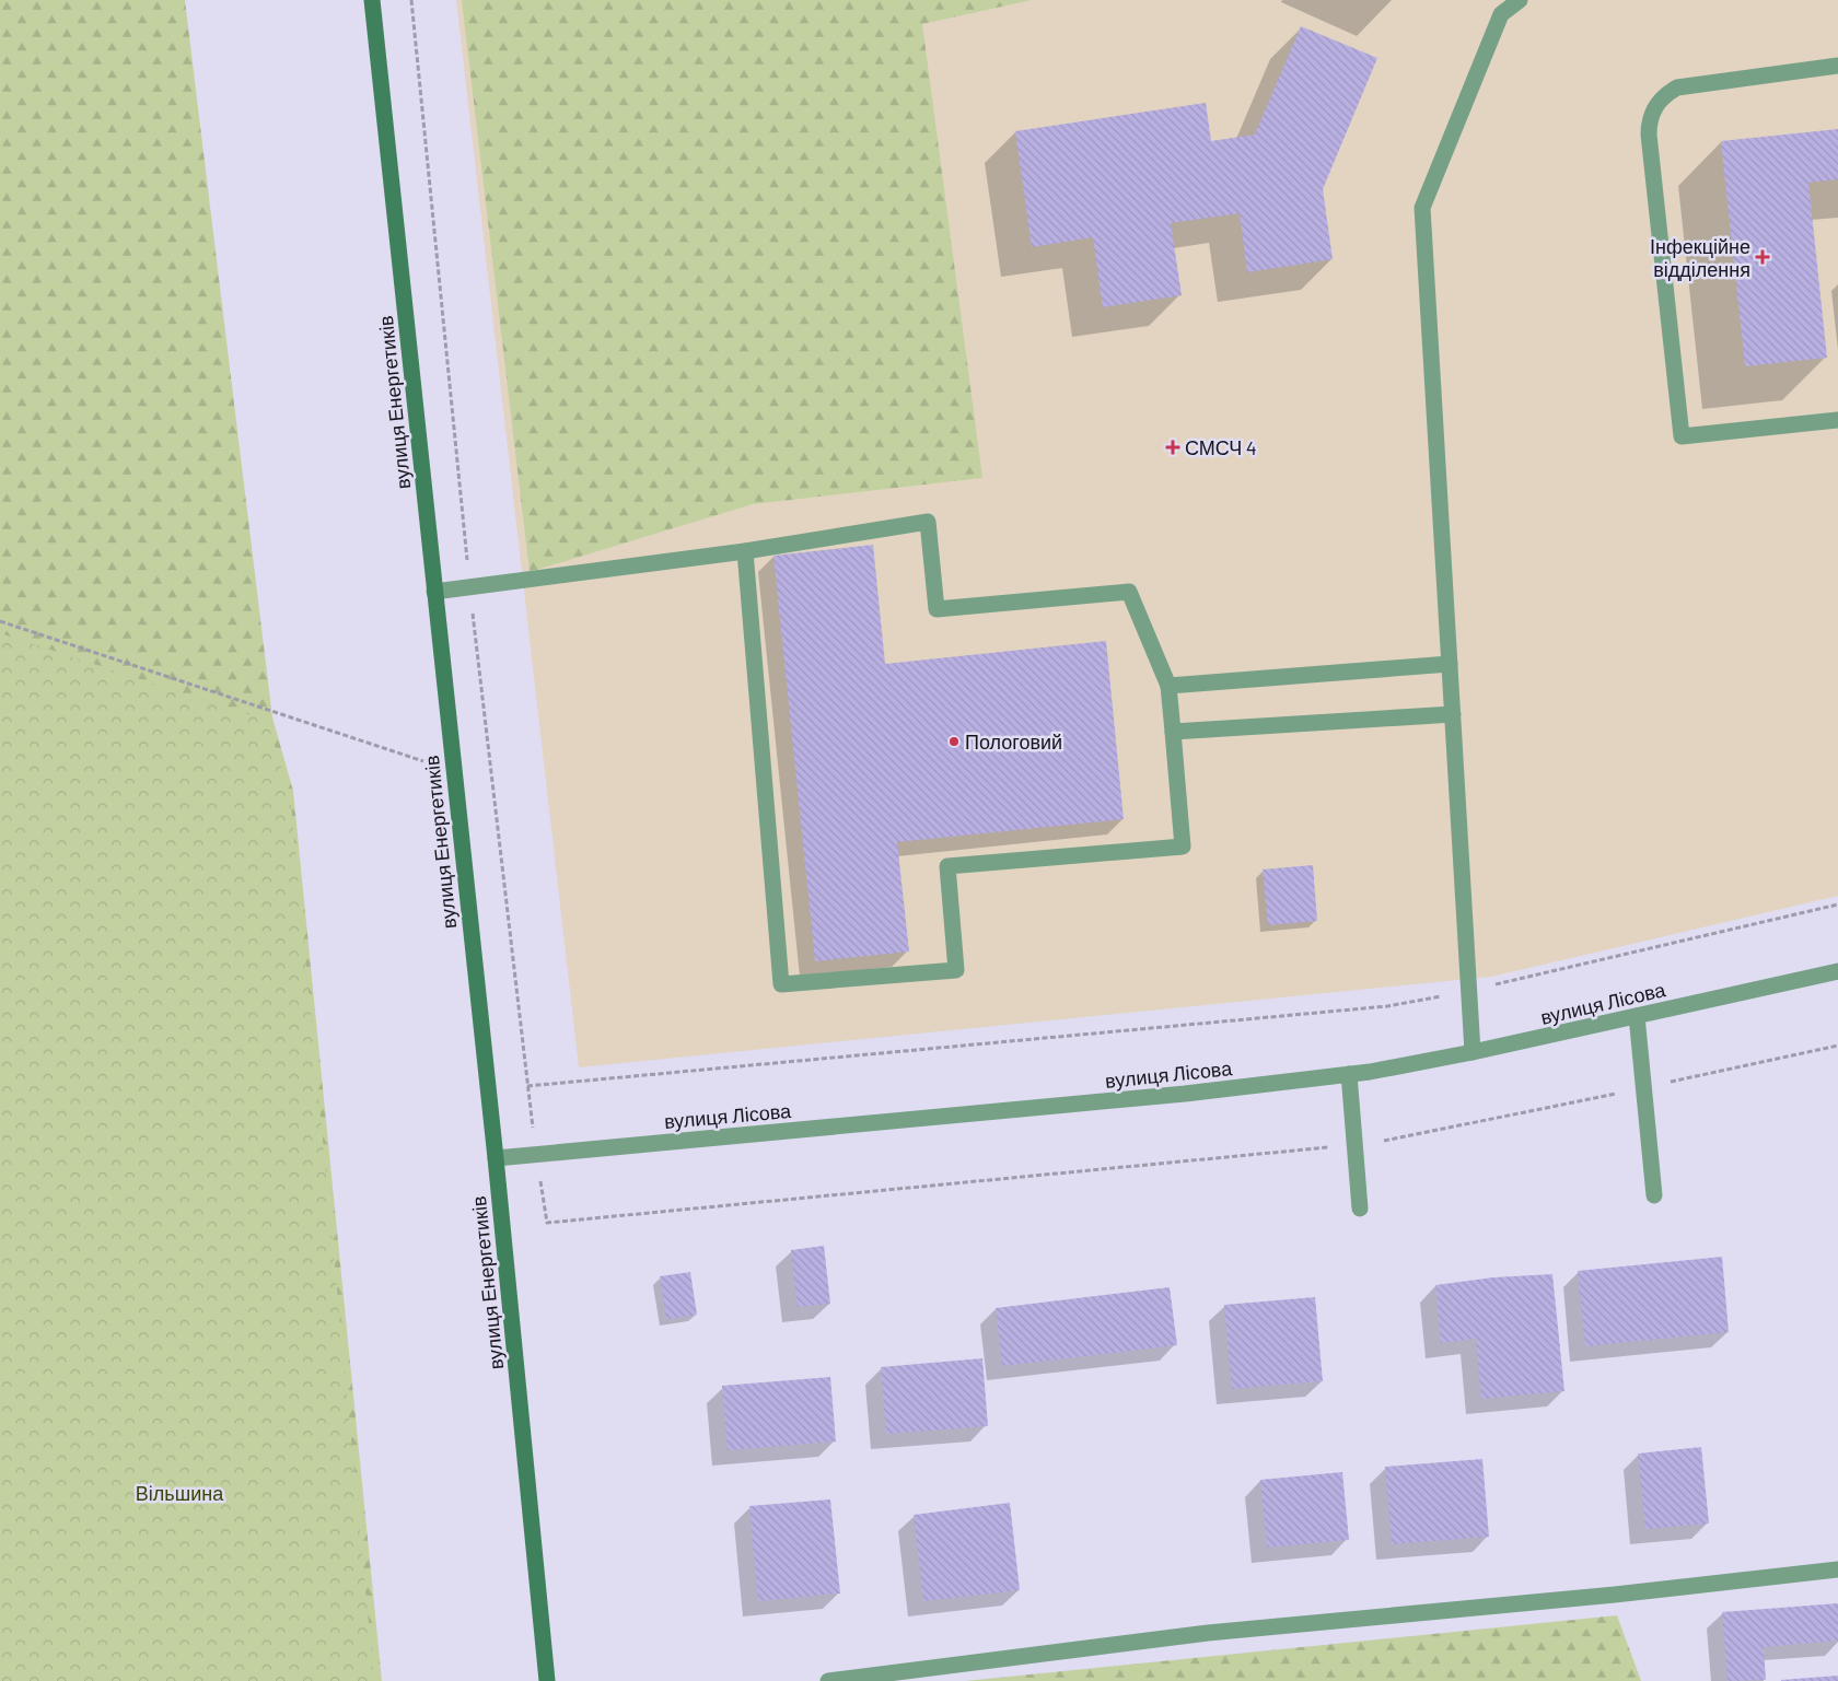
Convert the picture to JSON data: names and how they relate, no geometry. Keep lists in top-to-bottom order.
{
  "streets": {
    "main road": ["вулиця Енергетиків"],
    "street": ["вулиця Лісова"]
  },
  "crossings": [
    ["вулиця Енергетиків", "вулиця Лісова"]
  ],
  "parks": ["Вільшина"],
  "places": {
    "health": ["Інфекційне відділення", "СМСЧ 4"],
    "other": ["Пологовий"]
  }
}
